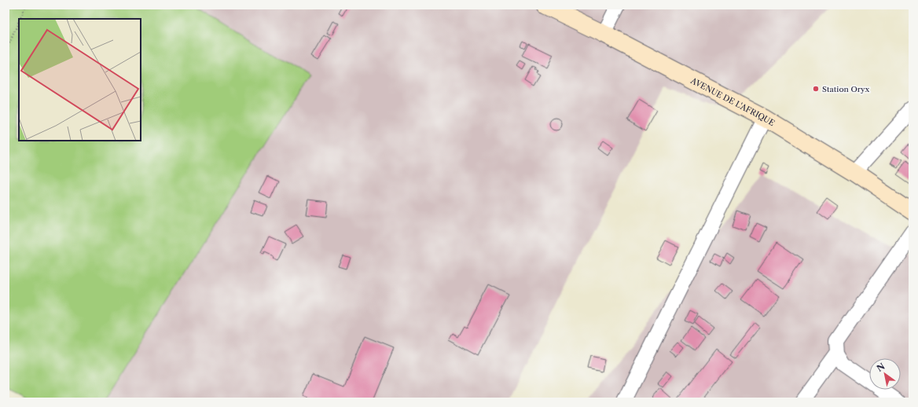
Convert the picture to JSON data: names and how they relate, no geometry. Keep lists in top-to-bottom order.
{
  "streets": {
    "main road": ["AVENUE DE L'AFRIQUE"]
  },
  "places": ["Station Oryx"],
  "north": "top left"
}
